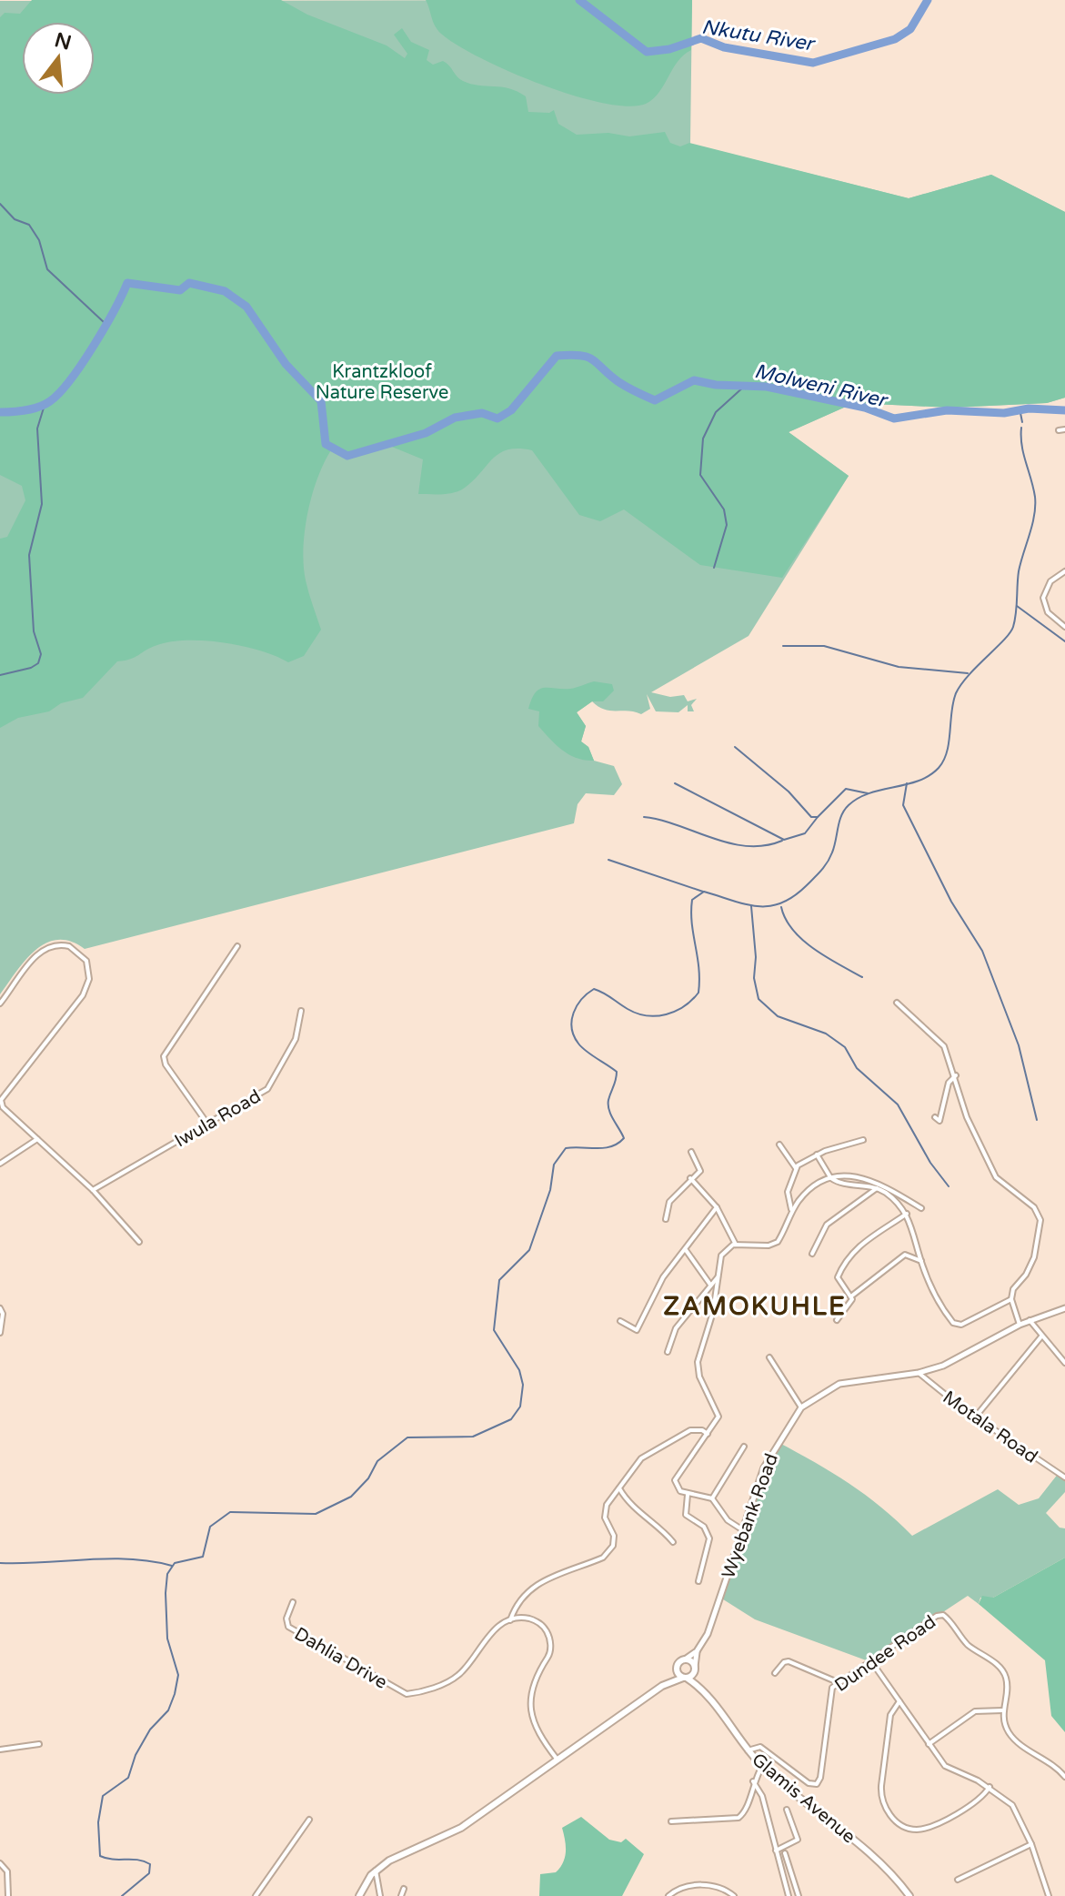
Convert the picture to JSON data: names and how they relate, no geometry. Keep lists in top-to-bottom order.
{
  "streets": {
    "main road": ["Glamis Avenue"],
    "street": [
      "Iwula Road",
      "Motala Road",
      "Wyebank Road",
      "Dundee Road",
      "Dahlia Drive"
    ]
  },
  "crossings": [
    ["Motala Road", "Wyebank Road"],
    ["Wyebank Road", "Glamis Avenue"],
    ["Dundee Road", "Glamis Avenue"]
  ],
  "districts": ["ZAMOKUHLE"],
  "water": ["Nkutu River", "Molweni River"],
  "parks": ["Krantzkloof Nature Reserve"],
  "north": "top"
}
